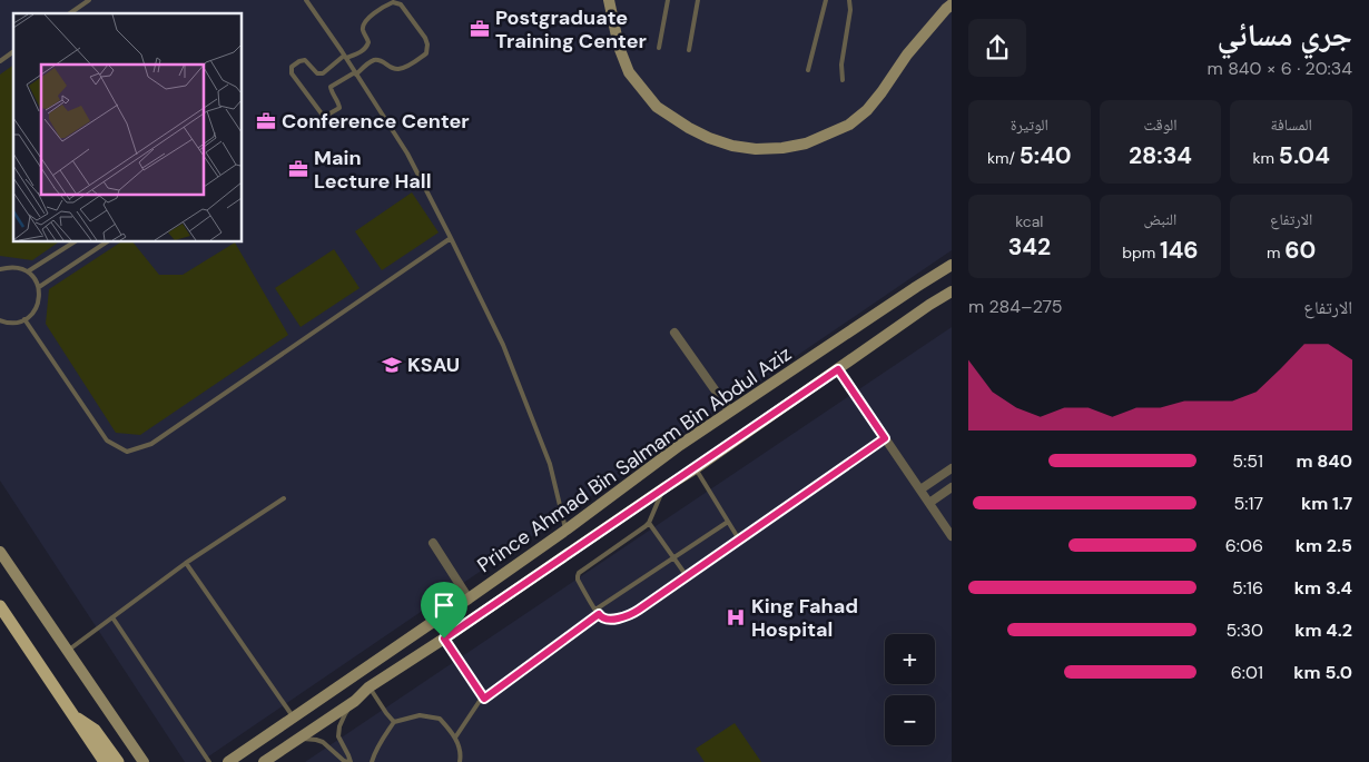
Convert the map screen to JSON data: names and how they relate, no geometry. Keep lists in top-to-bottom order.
{
  "streets": {
    "main road": ["Prince Ahmad Bin Salmam Bin Abdul Aziz"]
  },
  "places": {
    "office": ["Postgraduate Training Center", "Conference Center", "Main Lecture Hall"],
    "school or university": ["KSAU"],
    "hospital": ["King Fahad Hospital"]
  },
  "page": {
    "heading": ["جري مسائي", "20:34 · 6 × 840 m"],
    "stats": [
      ["المسافة", "5.04 km"],
      ["الوقت", "28:34"],
      ["الوتيرة", "5:40 /km"],
      ["الارتفاع", "60 m"],
      ["النبض", "146 bpm"],
      ["kcal", "342"]
    ],
    "chart": ["الارتفاع", "275–284 m"],
    "list": [
      {
        "name": "840 m",
        "note": "5:51"
      },
      {
        "name": "1.7 km",
        "note": "5:17"
      },
      {
        "name": "2.5 km",
        "note": "6:06"
      },
      {
        "name": "3.4 km",
        "note": "5:16"
      },
      {
        "name": "4.2 km",
        "note": "5:30"
      },
      {
        "name": "5.0 km",
        "note": "6:01"
      }
    ],
    "map_buttons": ["+", "−"]
  }
}
